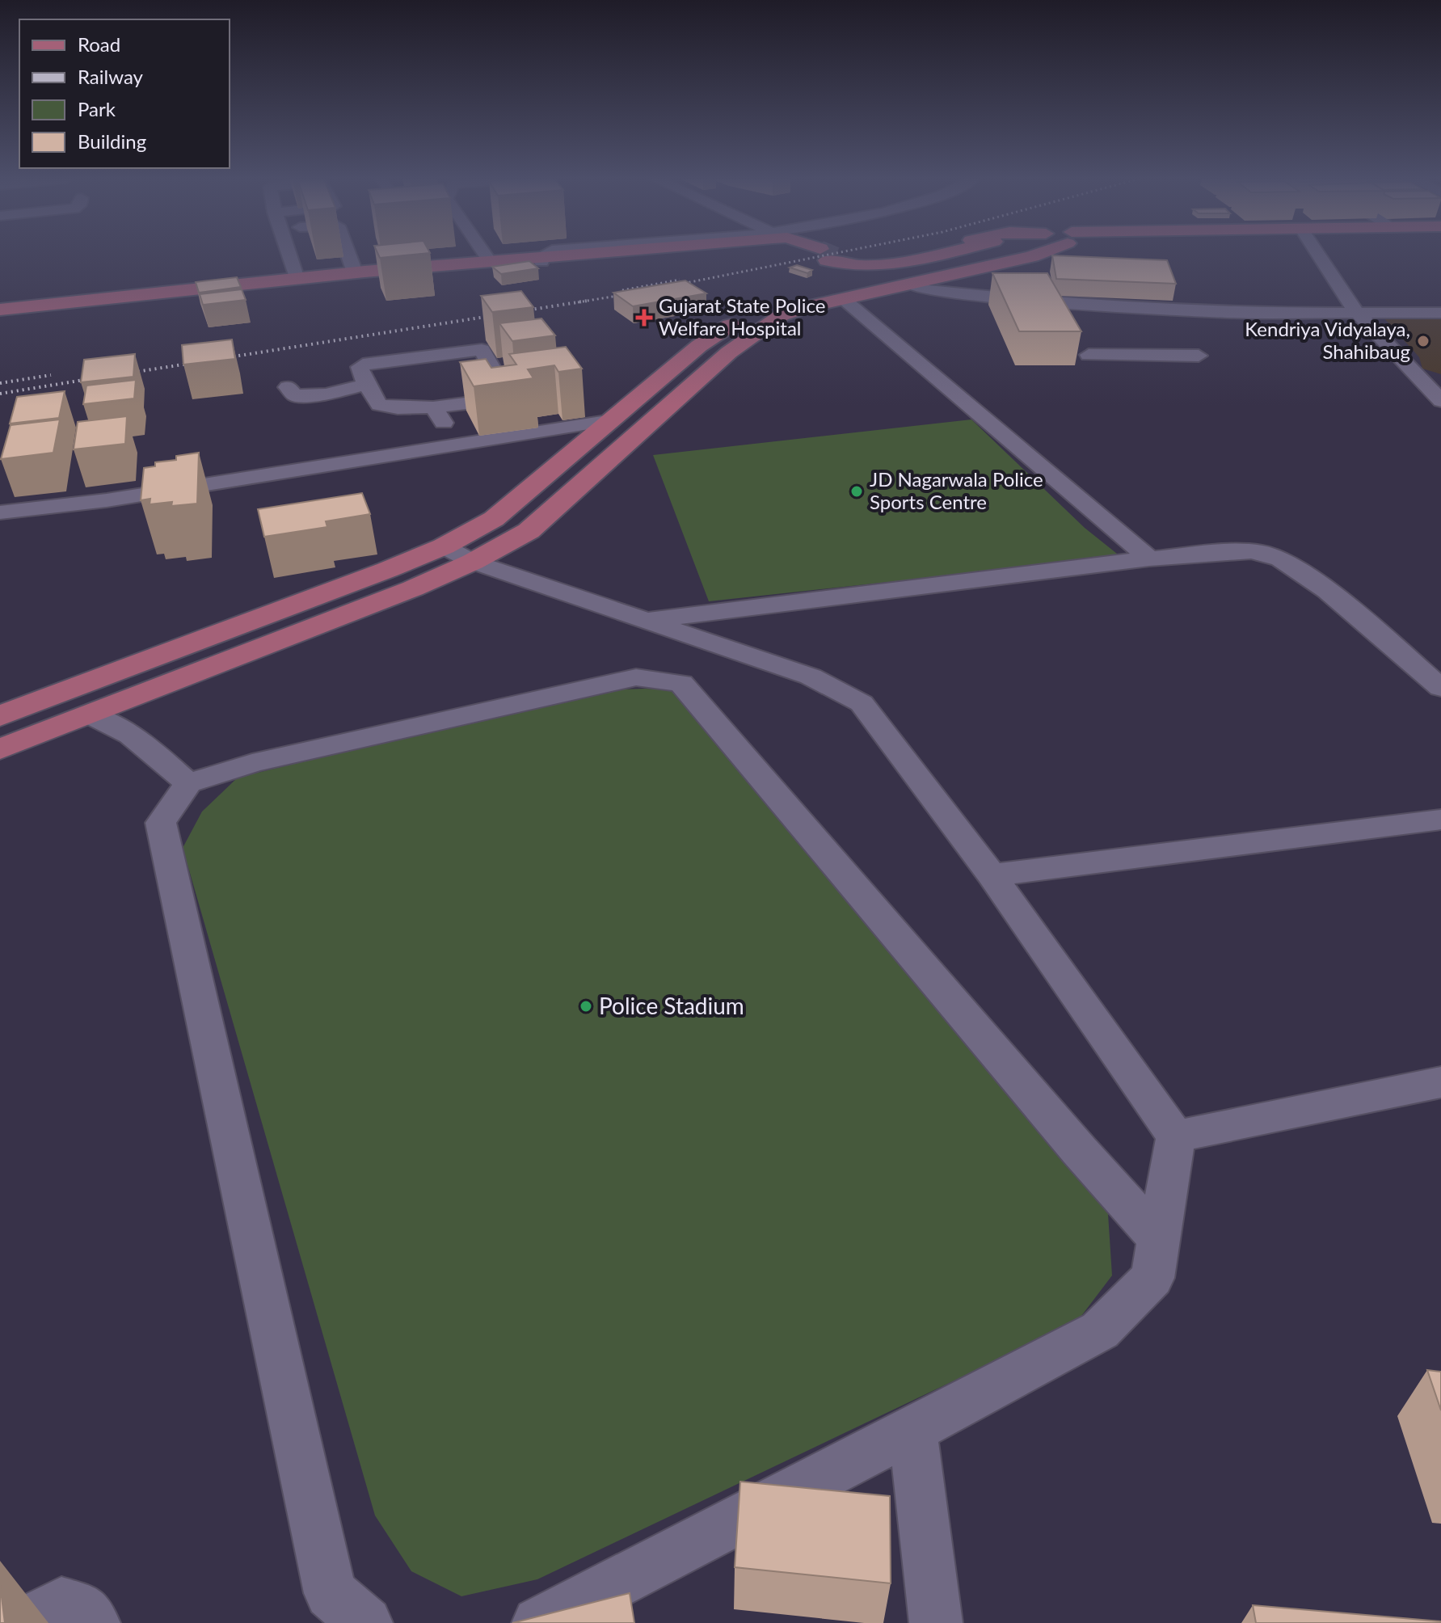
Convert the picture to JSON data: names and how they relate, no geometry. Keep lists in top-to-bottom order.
{
  "places": {
    "health": ["Gujarat State Police Welfare Hospital"],
    "other": ["Kendriya Vidyalaya, Shahibaug", "JD Nagarwala Police Sports Centre", "Police Stadium"]
  },
  "legend": [
    "Road",
    "Railway",
    "Park",
    "Building"
  ]
}
